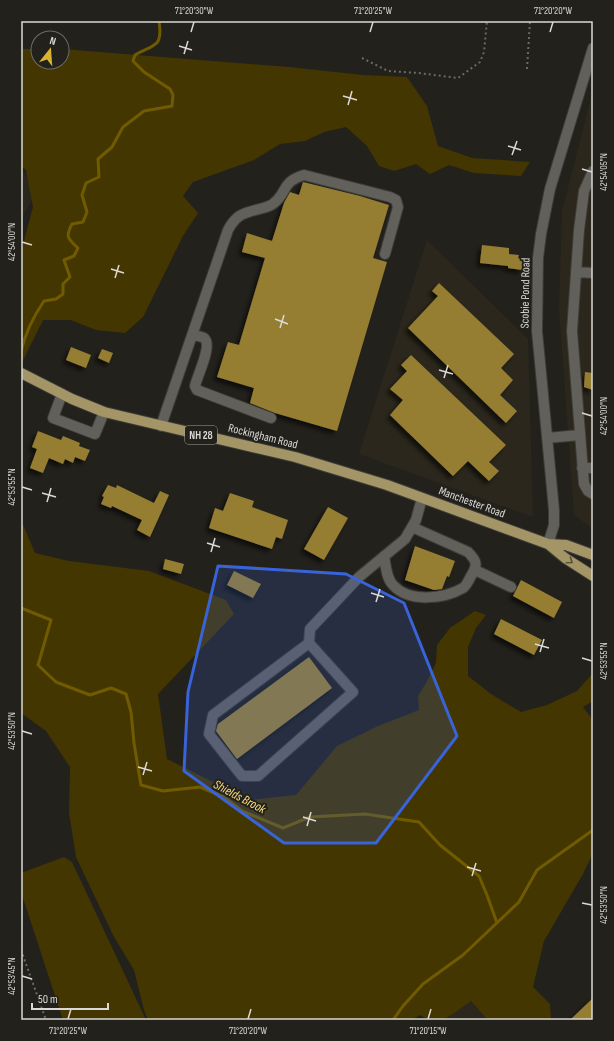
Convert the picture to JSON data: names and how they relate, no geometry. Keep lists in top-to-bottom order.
{
  "streets": {
    "main road": ["NH 28", "Rockingham Road", "Manchester Road"],
    "street": ["Scobie Pond Road"]
  },
  "crossings": [
    ["Scobie Pond Road", "Manchester Road"],
    ["Rockingham Road", "Manchester Road"]
  ],
  "water": ["Shields Brook"],
  "scale_bar": "50 m",
  "north": "top",
  "coordinates": [
    "71°20'30\"W",
    "71°20'25\"W",
    "71°20'20\"W",
    "42°54'05\"N",
    "42°54'00\"N",
    "42°53'55\"N",
    "42°53'50\"N",
    "42°53'45\"N",
    "71°20'15\"W"
  ]
}
